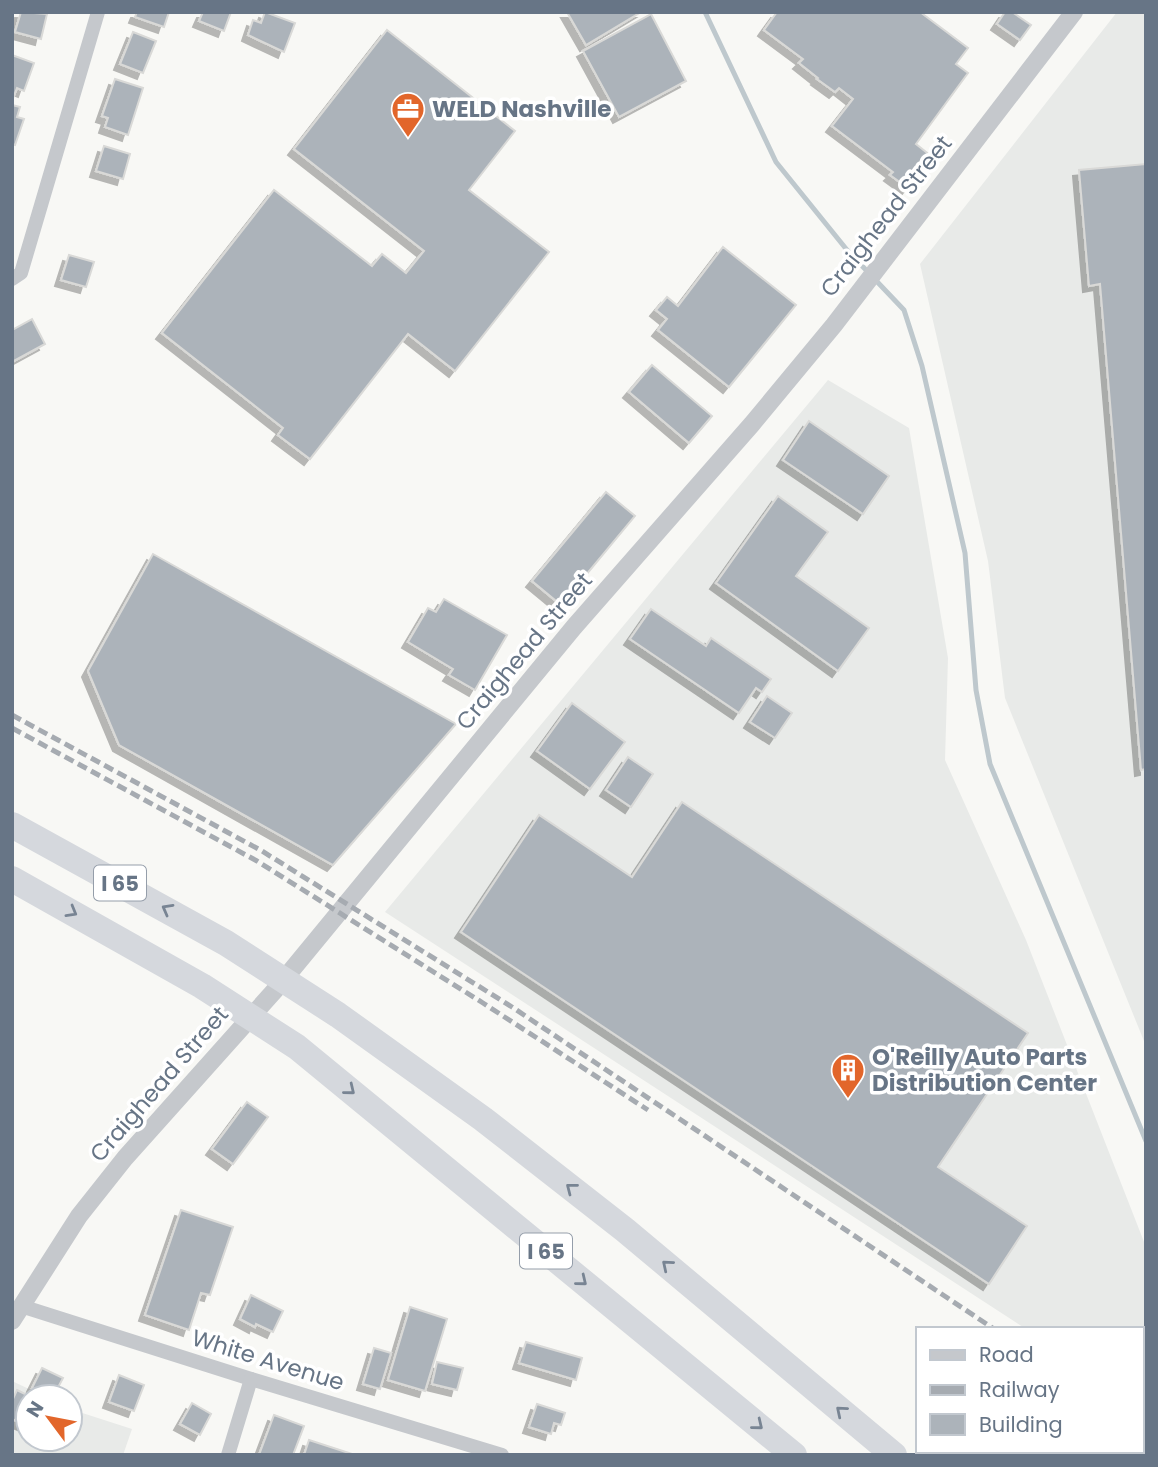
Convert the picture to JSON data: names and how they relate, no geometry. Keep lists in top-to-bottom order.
{
  "streets": {
    "highway": ["I 65"],
    "street": ["Craighead Street", "White Avenue"]
  },
  "crossings": [
    ["Craighead Street", "White Avenue"]
  ],
  "places": {
    "office": ["WELD Nashville"],
    "building": ["O'Reilly Auto Parts Distribution Center"]
  },
  "legend": ["Road", "Railway", "Building"],
  "north": "top left"
}
